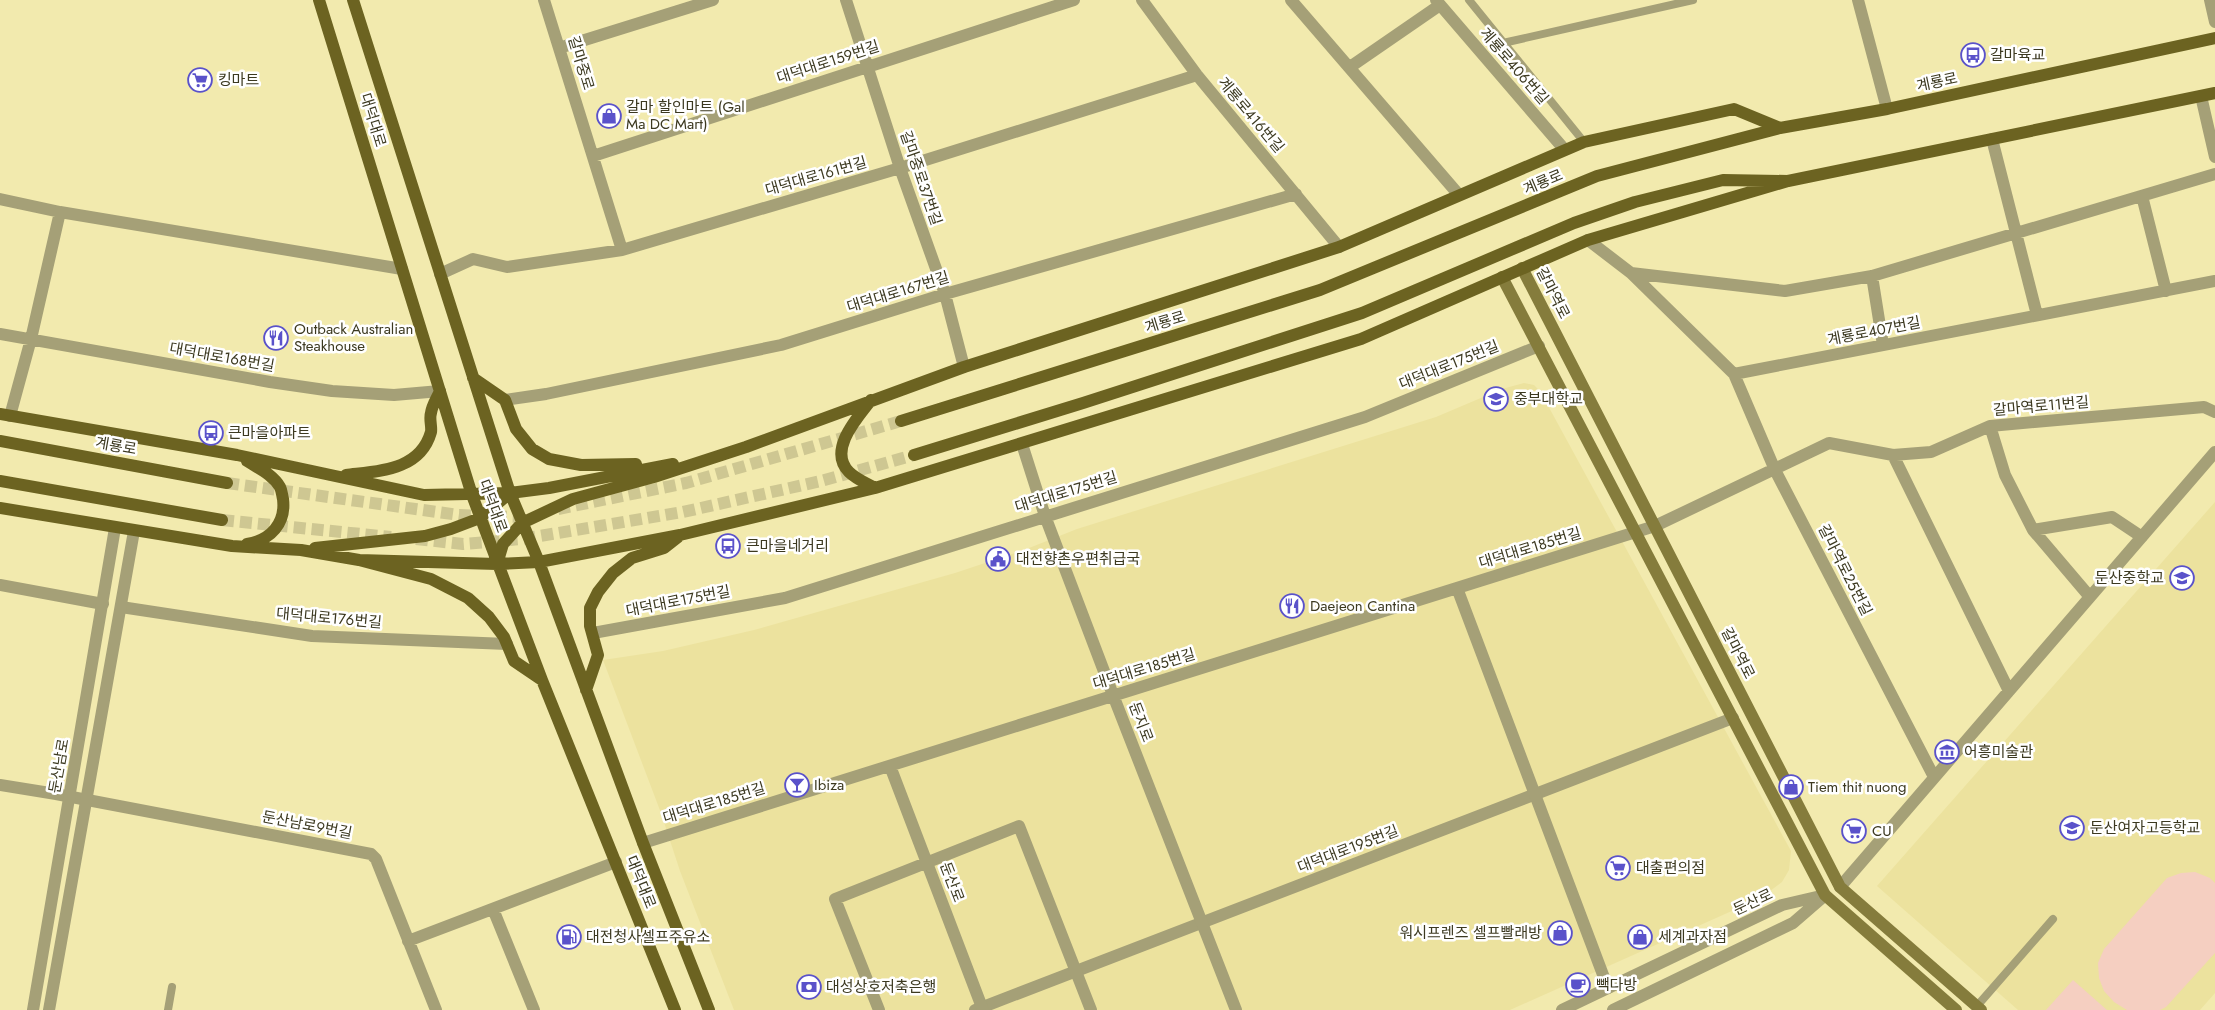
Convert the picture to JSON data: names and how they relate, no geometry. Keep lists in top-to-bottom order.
{
  "streets": {
    "main road": [
      "계룡로",
      "대덕대로",
      "갈마역로",
      "둔산로"
    ],
    "street": [
      "대덕대로159번길",
      "갈마중로",
      "계룡로406번길",
      "계룡로416번길",
      "대덕대로161번길",
      "갈마중로37번길",
      "대덕대로167번길",
      "계룡로407번길",
      "대덕대로168번길",
      "대덕대로175번길",
      "갈마역로11번길",
      "대덕대로185번길",
      "갈마역로25번길",
      "대덕대로176번길",
      "둔지로",
      "둔산남로",
      "둔산남로9번길",
      "대덕대로195번길"
    ]
  },
  "crossings": [
    ["대덕대로159번길", "갈마중로"],
    ["대덕대로159번길", "갈마중로37번길"],
    ["갈마중로", "대덕대로161번길"],
    ["계룡로416번길", "대덕대로161번길"],
    ["계룡로416번길", "대덕대로167번길"],
    ["대덕대로", "대덕대로161번길"],
    ["대덕대로", "대덕대로168번길"],
    ["대덕대로", "대덕대로185번길"],
    ["대덕대로161번길", "갈마중로37번길"],
    ["갈마중로37번길", "대덕대로167번길"],
    ["갈마역로", "갈마역로11번길"],
    ["갈마역로", "대덕대로185번길"],
    ["갈마역로", "둔산로"],
    ["계룡로407번길", "갈마역로25번길"],
    ["대덕대로175번길", "둔지로"],
    ["갈마역로11번길", "대덕대로185번길"],
    ["갈마역로11번길", "갈마역로25번길"],
    ["대덕대로185번길", "둔지로"],
    ["대덕대로185번길", "둔산로"],
    ["둔지로", "대덕대로195번길"],
    ["둔산남로", "둔산남로9번길"],
    ["대덕대로195번길", "둔산로"]
  ],
  "places": {
    "bus stop": ["갈마육교", "큰마을아파트", "큰마을네거리"],
    "supermarket": ["킹마트", "CU", "대출편의점"],
    "shop": [
      "갈마 할인마트 (Gal Ma DC Mart)",
      "Tiem thit nuong",
      "워시프렌즈 셀프빨래방",
      "세계과자점"
    ],
    "restaurant": ["Outback Australian Steakhouse", "Daejeon Cantina"],
    "school or university": ["중부대학교", "둔산중학교", "둔산여자고등학교"],
    "public building": ["대전향촌우편취급국"],
    "museum": ["어흥미술관"],
    "bar": ["Ibiza"],
    "fuel station": ["대전청사셀프주유소"],
    "cafe": ["빽다방"],
    "bank": ["대성상호저축은행"]
  }
}
